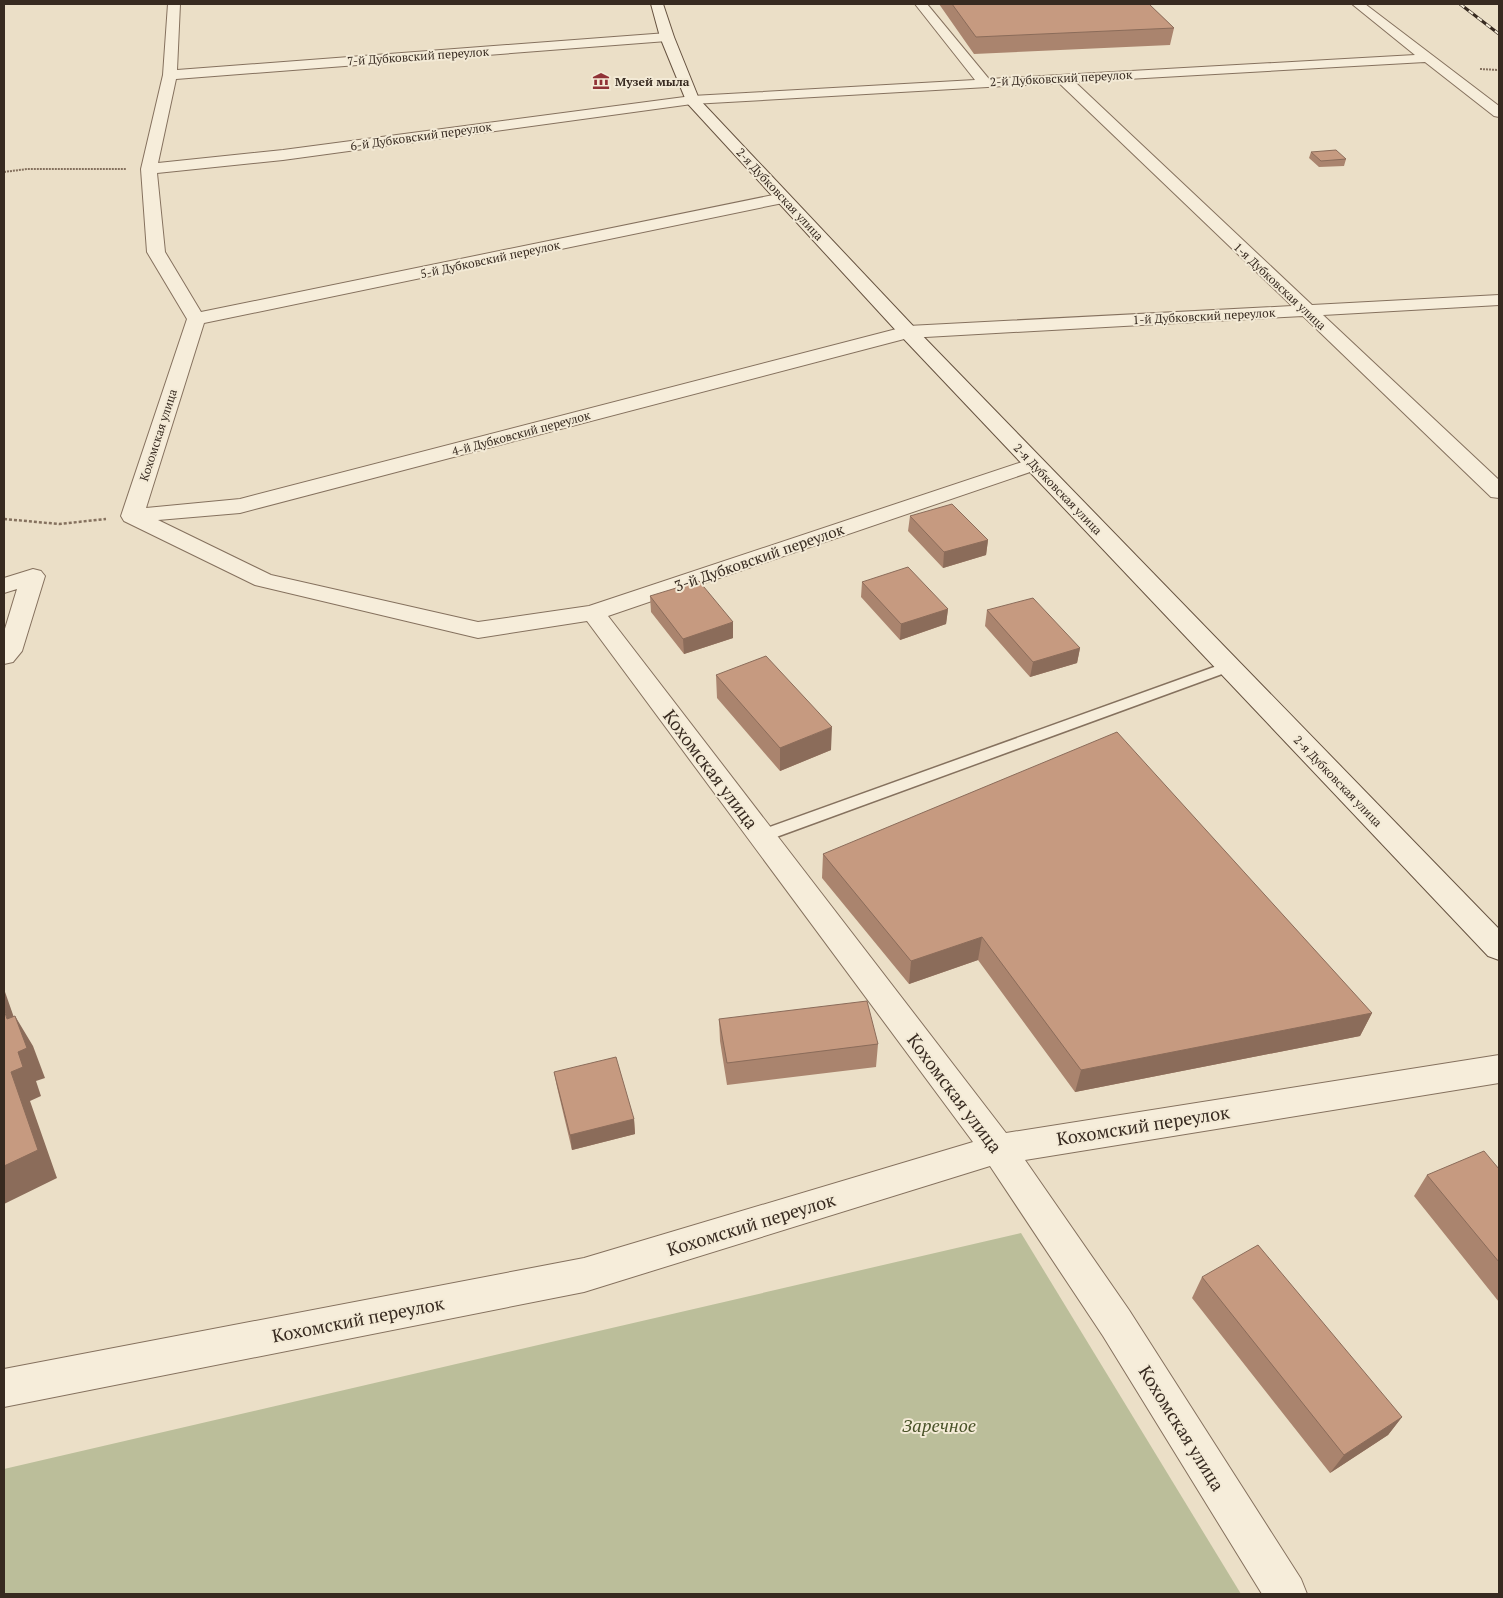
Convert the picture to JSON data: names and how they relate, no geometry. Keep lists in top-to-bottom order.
{
  "streets": {
    "street": [
      "7-й Дубковский переулок",
      "2-й Дубковский переулок",
      "6-й Дубковский переулок",
      "2-я Дубковская улица",
      "5-й Дубковский переулок",
      "1-я Дубковская улица",
      "1-й Дубковский переулок",
      "4-й Дубковский переулок",
      "Кохомская улица",
      "3-й Дубковский переулок",
      "Кохомский переулок"
    ]
  },
  "crossings": [
    ["7-й Дубковский переулок", "2-я Дубковская улица"],
    ["2-й Дубковский переулок", "6-й Дубковский переулок"],
    ["2-й Дубковский переулок", "2-я Дубковская улица"],
    ["2-й Дубковский переулок", "1-я Дубковская улица"],
    ["6-й Дубковский переулок", "2-я Дубковская улица"],
    ["2-я Дубковская улица", "5-й Дубковский переулок"],
    ["2-я Дубковская улица", "1-й Дубковский переулок"],
    ["2-я Дубковская улица", "4-й Дубковский переулок"],
    ["2-я Дубковская улица", "3-й Дубковский переулок"],
    ["5-й Дубковский переулок", "Кохомская улица"],
    ["1-я Дубковская улица", "1-й Дубковский переулок"],
    ["1-й Дубковский переулок", "4-й Дубковский переулок"],
    ["4-й Дубковский переулок", "Кохомская улица"],
    ["4-й Дубковский переулок", "3-й Дубковский переулок"],
    ["Кохомская улица", "3-й Дубковский переулок"],
    ["Кохомская улица", "Кохомский переулок"]
  ],
  "parks": ["Заречное"],
  "places": {
    "museum": ["Музей мыла"]
  }
}
